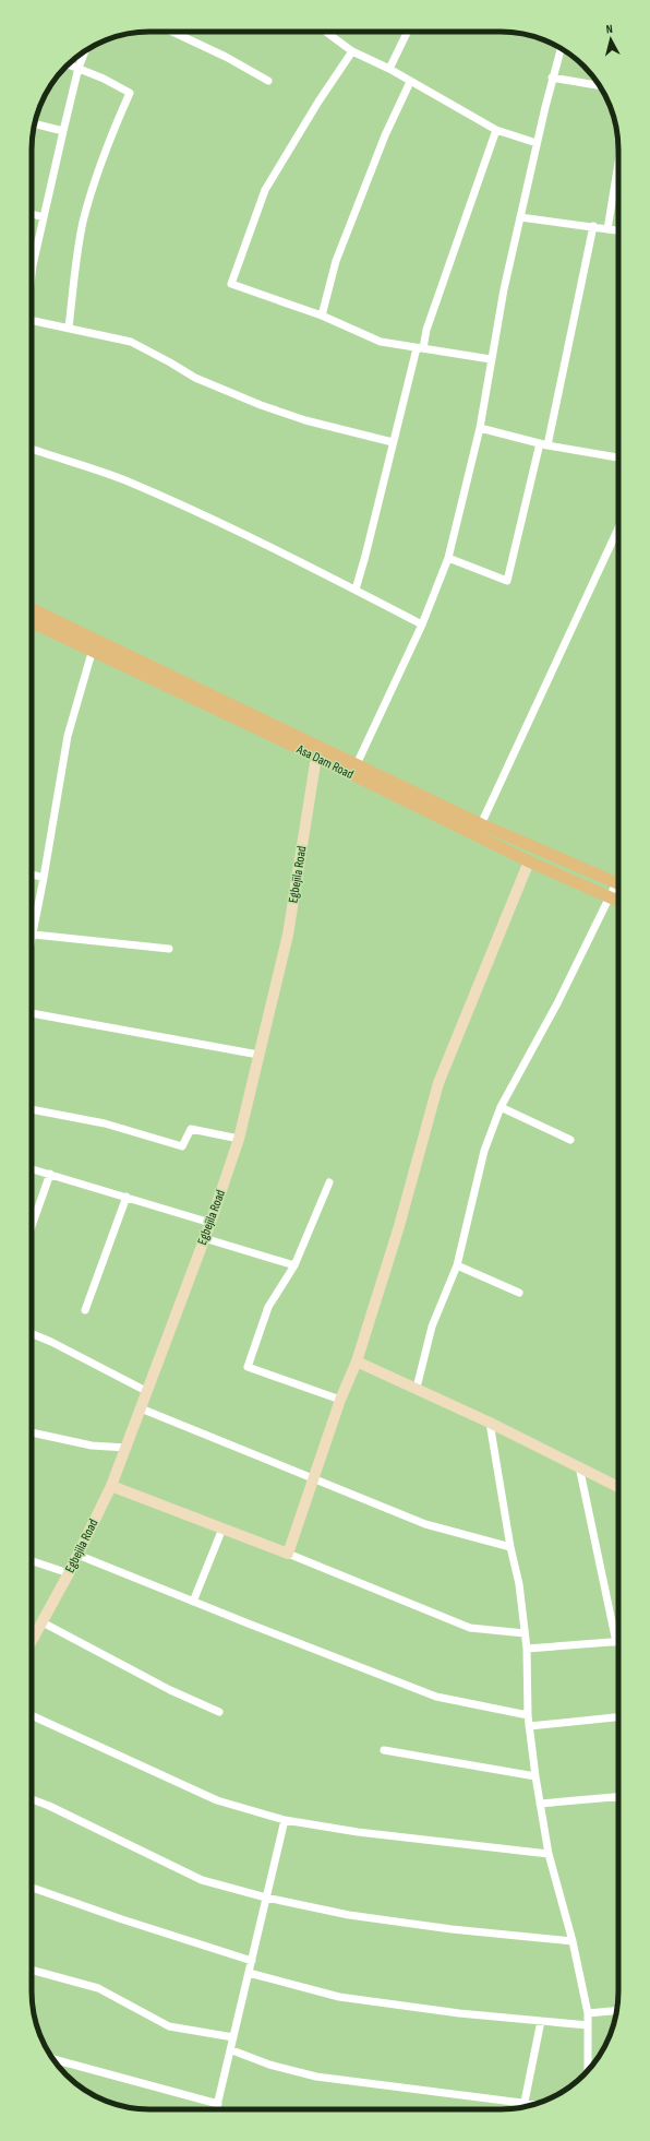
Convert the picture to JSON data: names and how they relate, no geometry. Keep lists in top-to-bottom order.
{
  "streets": {
    "main road": ["Asa Dam Road"],
    "street": ["Egbejila Road"]
  },
  "crossings": [
    ["Asa Dam Road", "Egbejila Road"]
  ],
  "north": "top"
}
